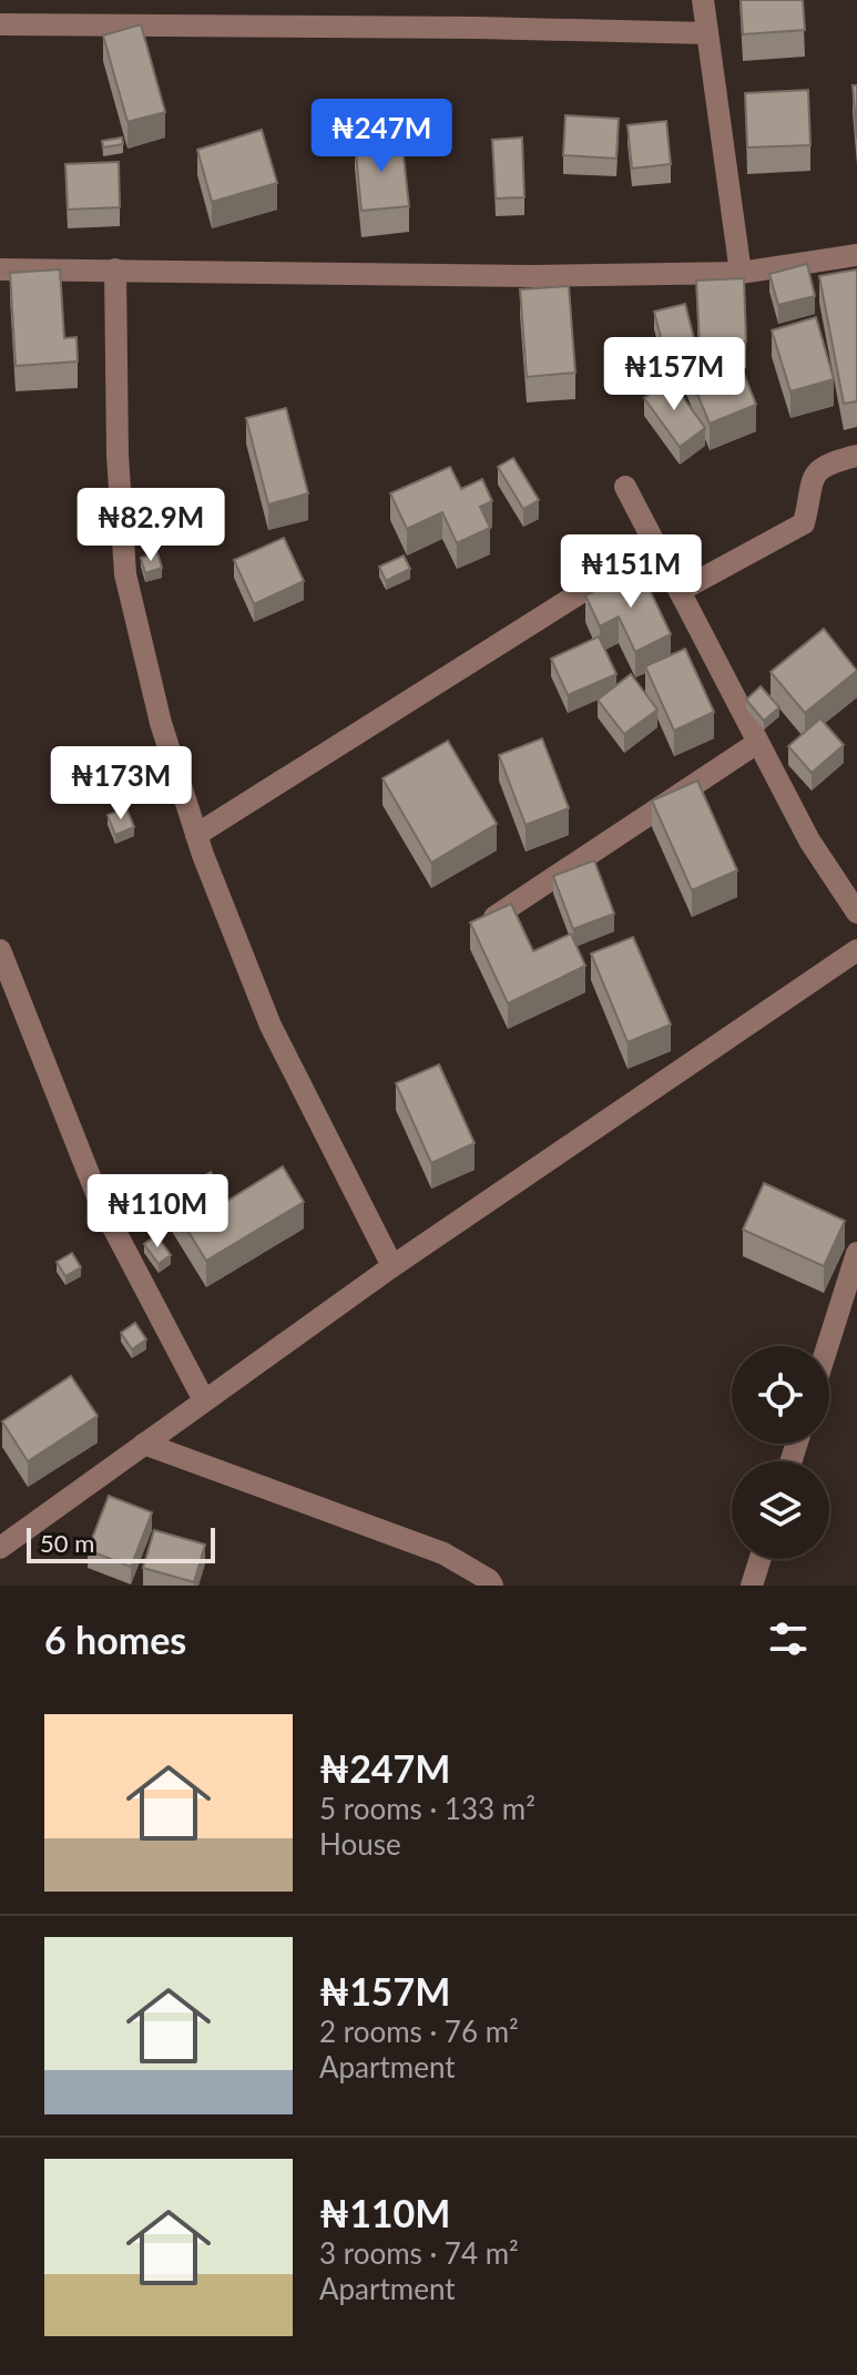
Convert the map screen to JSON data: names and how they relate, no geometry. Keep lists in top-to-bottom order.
{
  "scale_bar": "50 m",
  "page": {
    "price": [
      "₦247M",
      "₦157M",
      "₦82.9M",
      "₦151M",
      "₦173M",
      "₦110M"
    ],
    "scale": "50 m",
    "heading": "6 homes",
    "list": [
      {
        "name": "₦247M",
        "note": "5 rooms · 133 m² · House"
      },
      {
        "name": "₦157M",
        "note": "2 rooms · 76 m² · Apartment"
      },
      {
        "name": "₦110M",
        "note": "3 rooms · 74 m² · Apartment"
      }
    ]
  }
}
